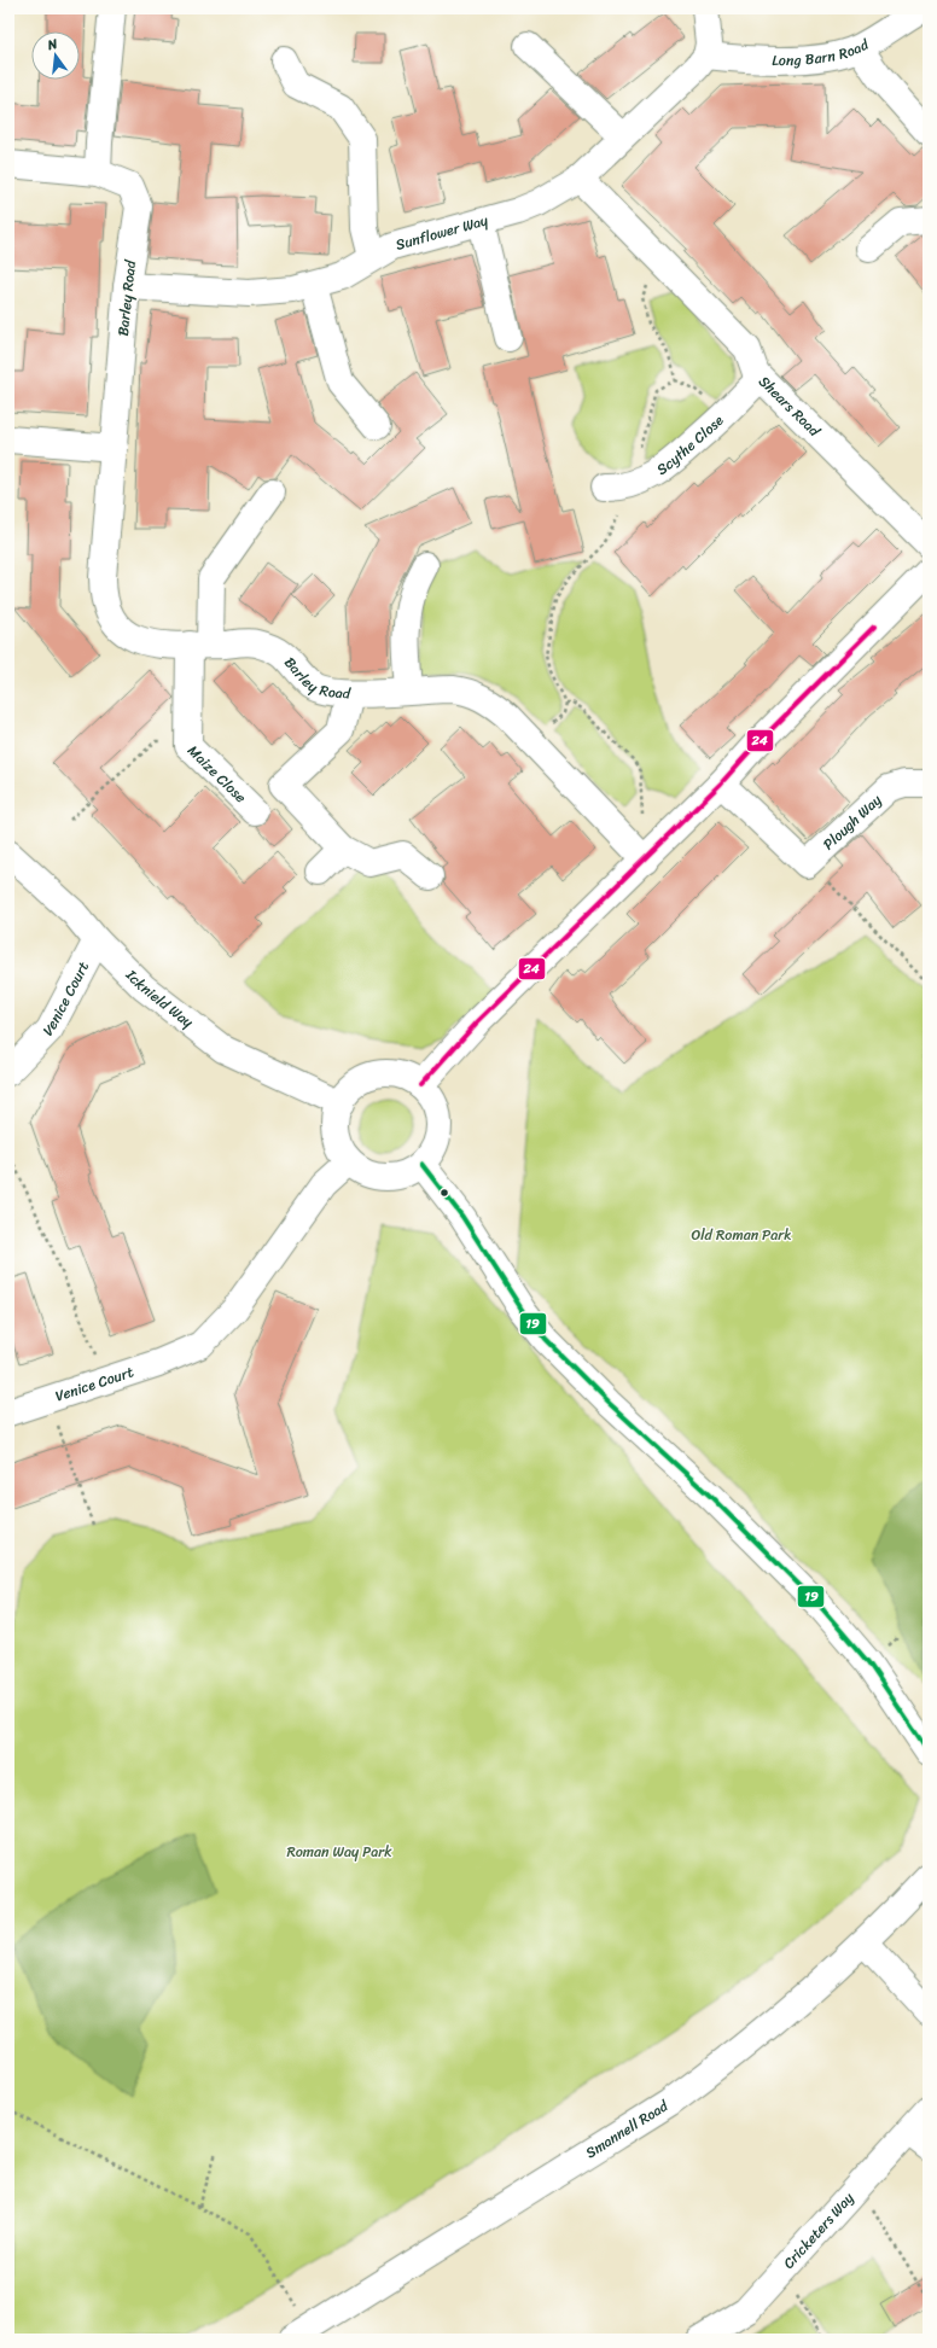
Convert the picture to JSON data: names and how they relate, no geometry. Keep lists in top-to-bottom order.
{
  "streets": {
    "street": [
      "Long Barn Road",
      "Sunflower Way",
      "Barley Road",
      "Shears Road",
      "Scythe Close",
      "Maize Close",
      "Plough Way",
      "Venice Court",
      "Icknield Way",
      "Smannell Road",
      "Cricketers Way"
    ]
  },
  "crossings": [
    ["Long Barn Road", "Sunflower Way"],
    ["Sunflower Way", "Barley Road"],
    ["Sunflower Way", "Shears Road"],
    ["Barley Road", "Maize Close"],
    ["Shears Road", "Scythe Close"],
    ["Venice Court", "Icknield Way"]
  ],
  "parks": ["Old Roman Park", "Roman Way Park"],
  "lines": ["transit line 24", "transit line 19"],
  "north": "top"
}
